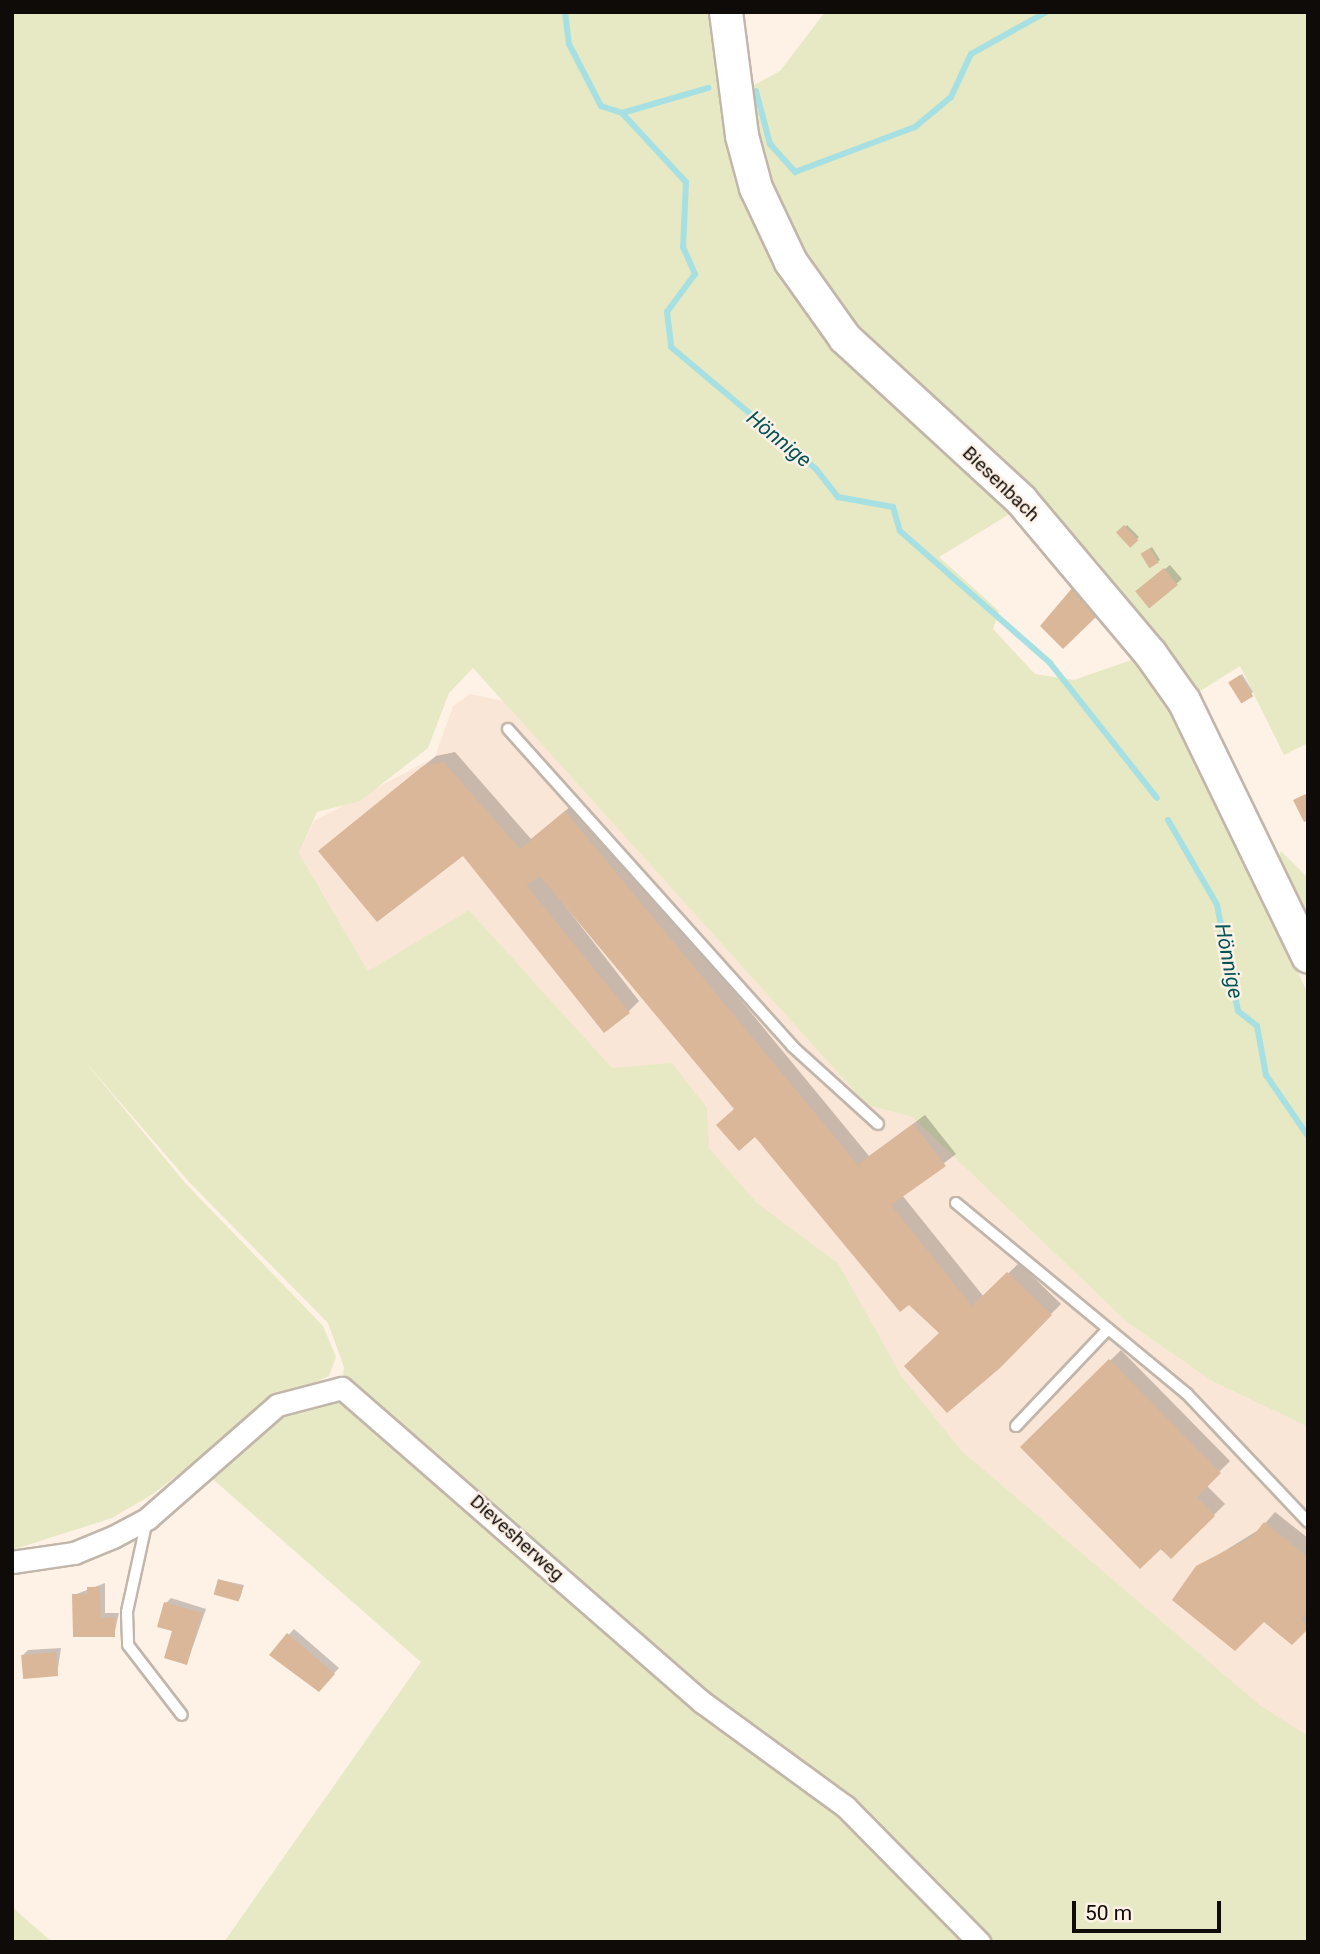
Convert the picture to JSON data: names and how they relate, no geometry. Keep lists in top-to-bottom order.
{
  "streets": {
    "main road": ["Biesenbach"],
    "street": ["Dievesherweg"]
  },
  "water": ["Hönnige"],
  "scale_bar": "50 m"
}
